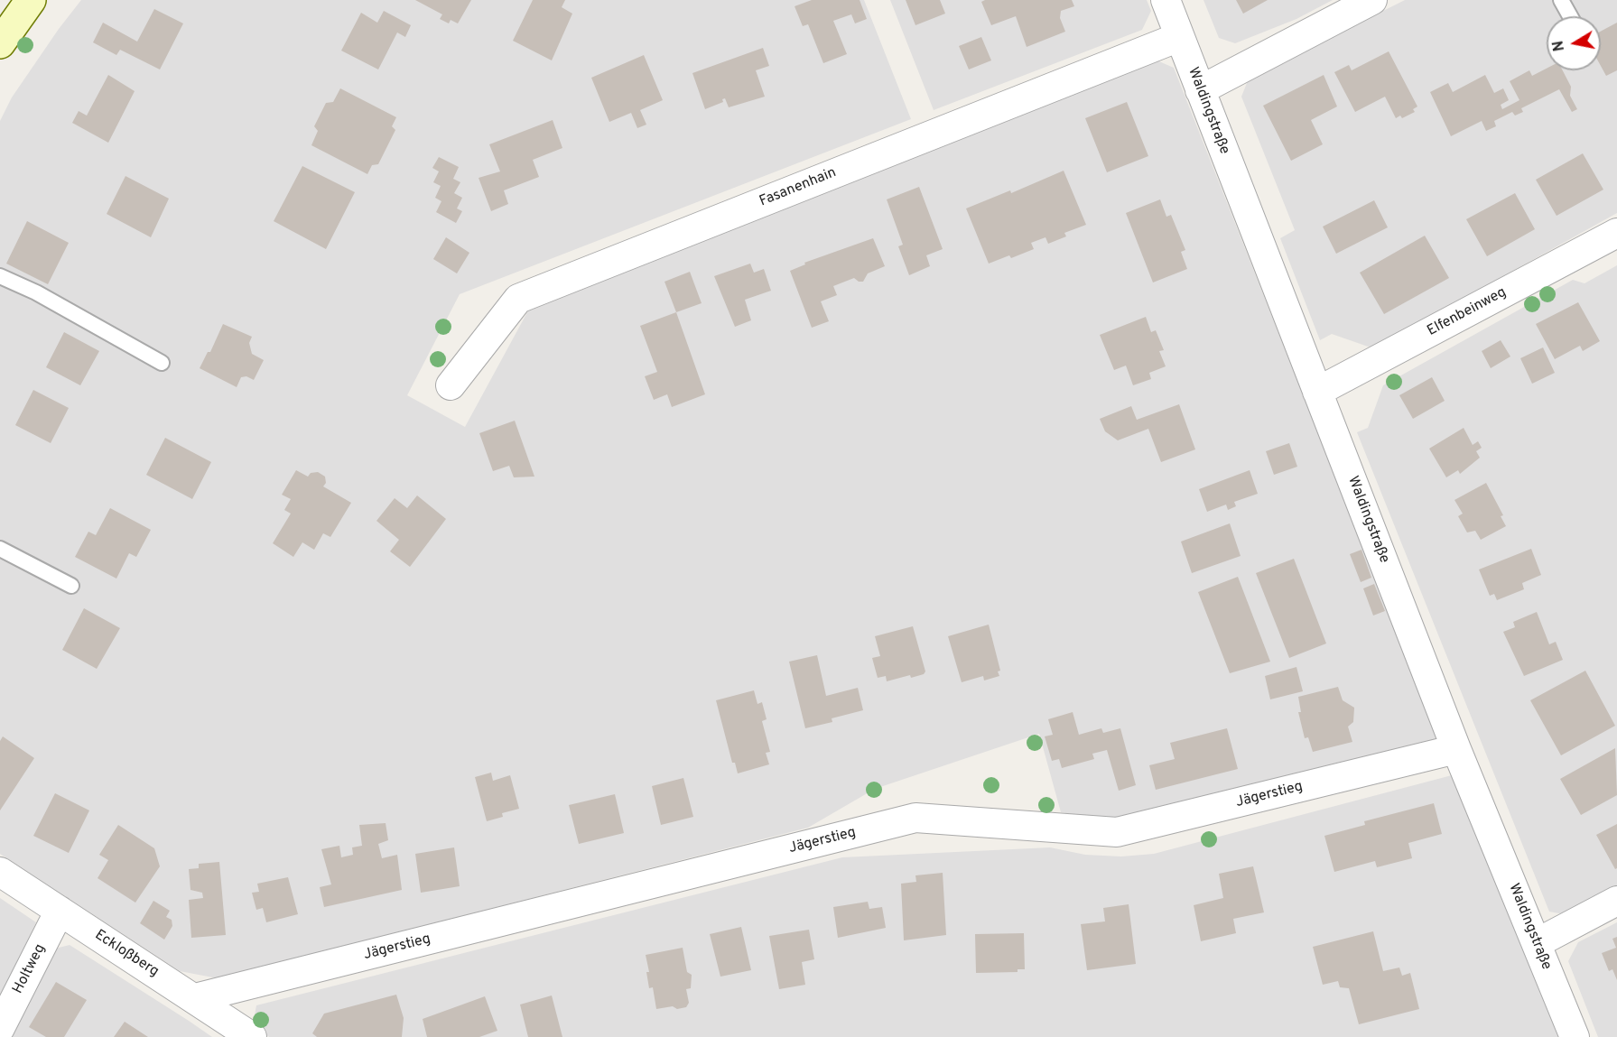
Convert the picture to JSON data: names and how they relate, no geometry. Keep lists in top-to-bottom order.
{
  "streets": {
    "street": [
      "Waldingstraße",
      "Fasanenhain",
      "Elfenbeinweg",
      "Jägerstieg",
      "Eckloßberg",
      "Holtweg"
    ]
  },
  "crossings": [
    ["Waldingstraße", "Fasanenhain"],
    ["Waldingstraße", "Elfenbeinweg"],
    ["Waldingstraße", "Jägerstieg"],
    ["Jägerstieg", "Eckloßberg"],
    ["Eckloßberg", "Holtweg"]
  ],
  "north": "left"
}
